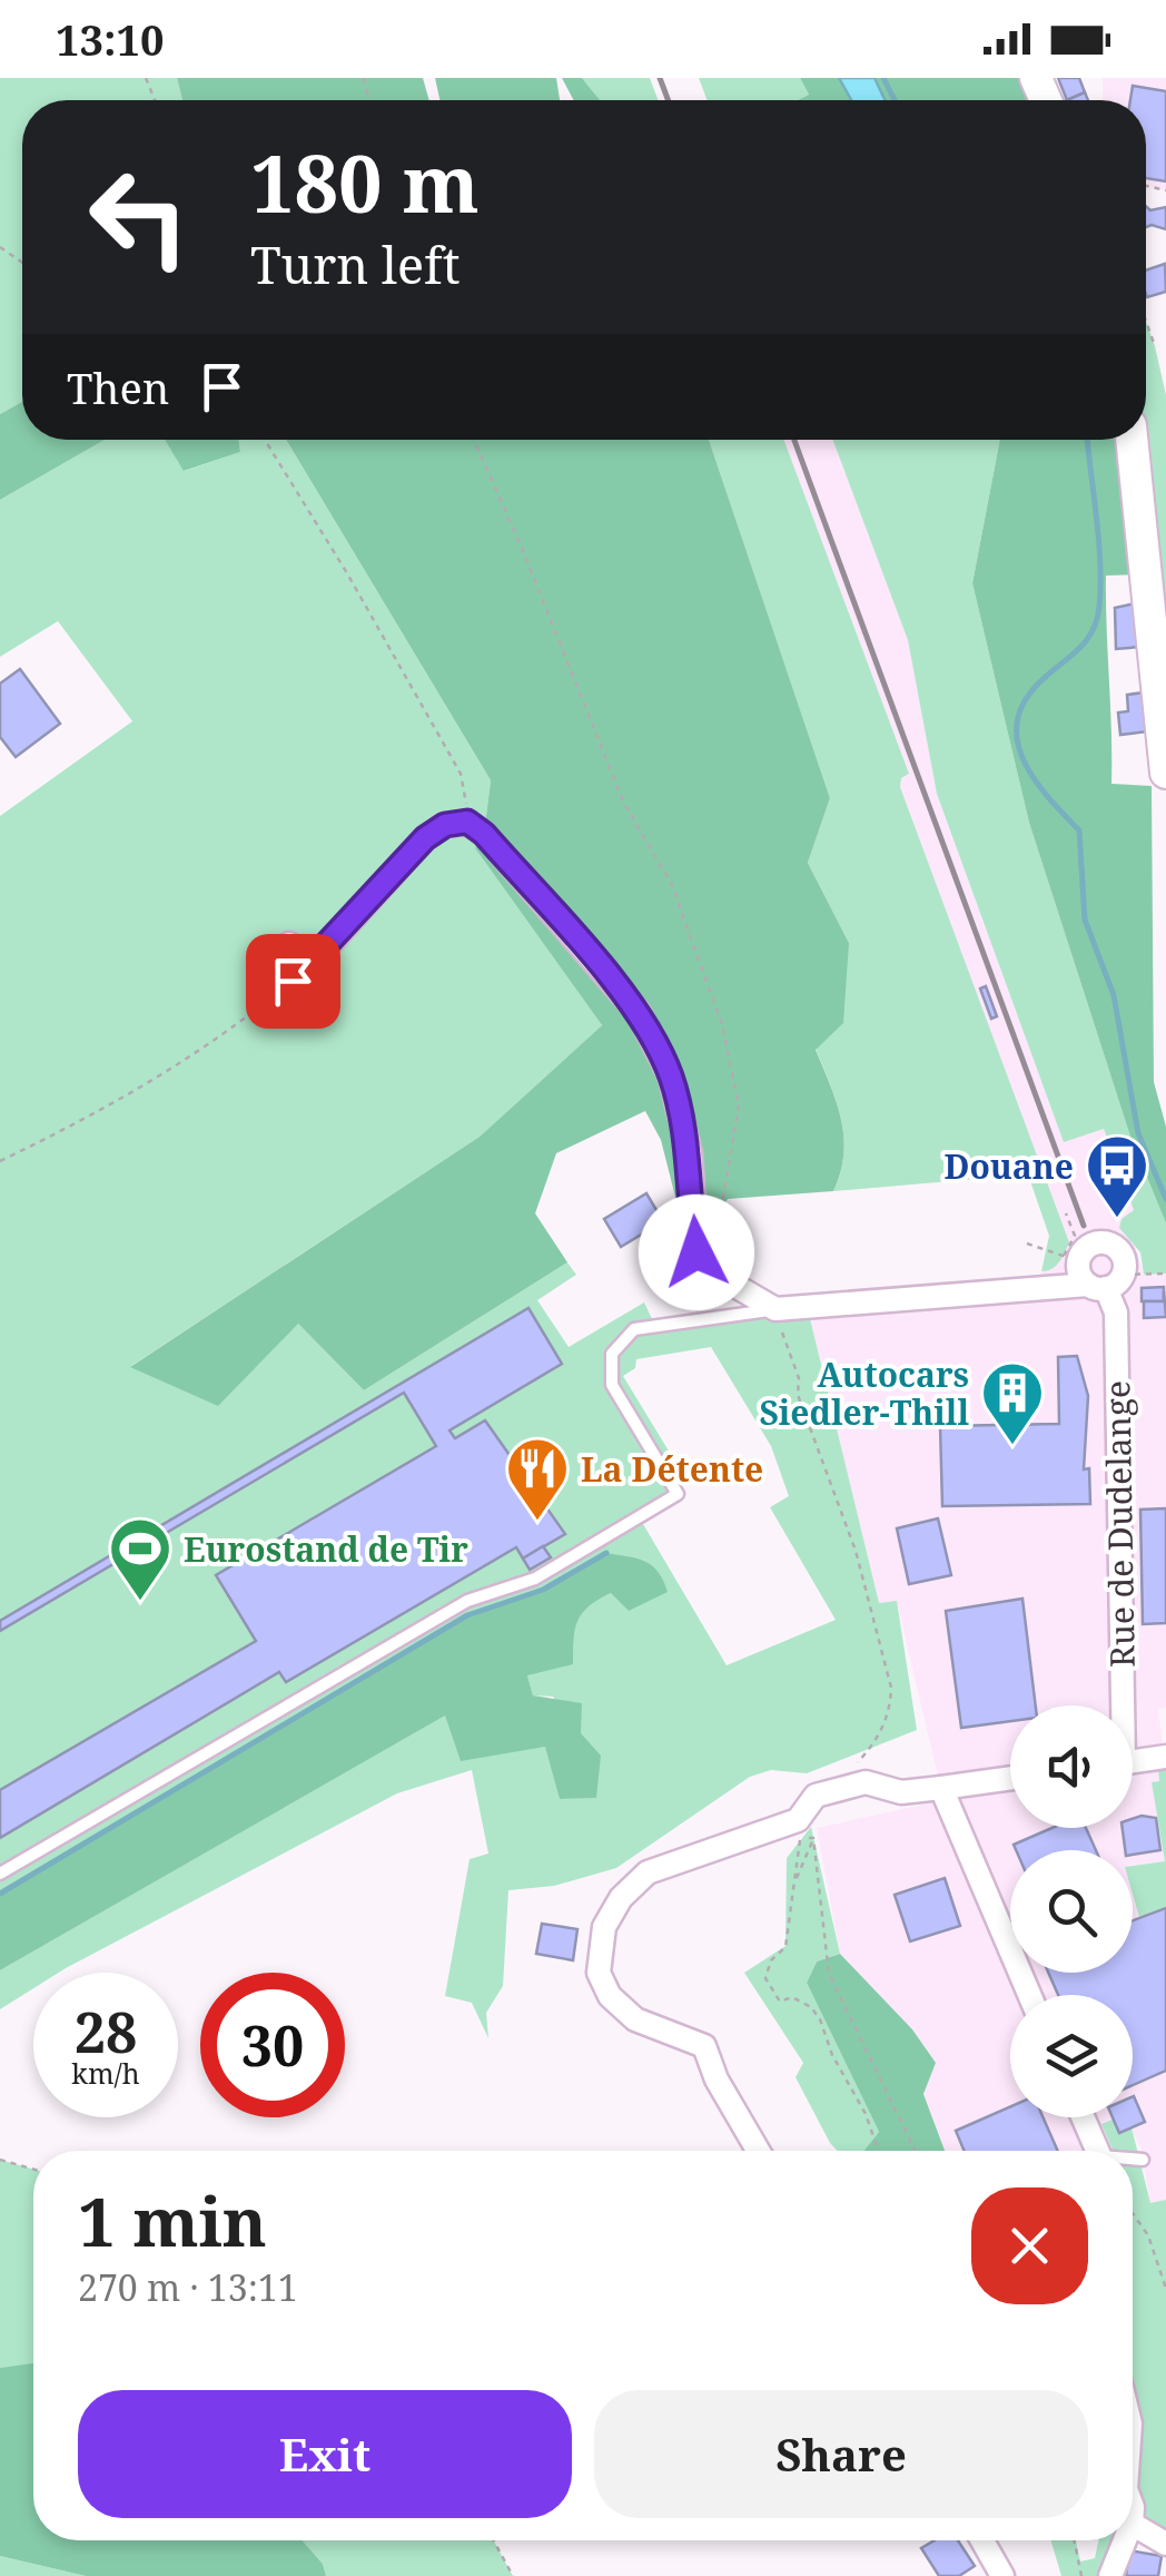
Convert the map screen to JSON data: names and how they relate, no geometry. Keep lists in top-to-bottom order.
{
  "streets": {
    "street": ["Rue de Dudelange"]
  },
  "places": {
    "bus stop": ["Douane"],
    "building": ["Autocars Siedler-Thill"],
    "restaurant": ["La Détente"],
    "sports": ["Eurostand de Tir"]
  },
  "page": {
    "status": "13:10",
    "turn": ["180 m", "Turn left"],
    "then": "Then",
    "speed": "28 km/h",
    "limit": "30",
    "heading": ["1 min", "270 m · 13:11"],
    "buttons": ["Exit", "Share"]
  }
}
